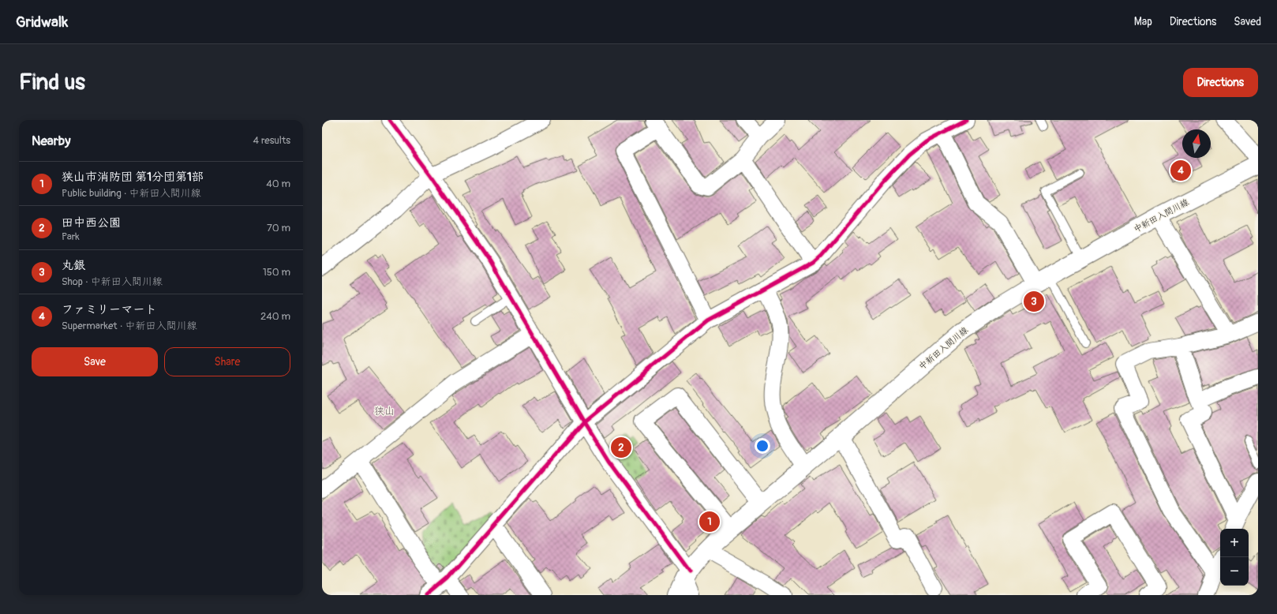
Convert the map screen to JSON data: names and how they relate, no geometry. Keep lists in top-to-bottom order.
{
  "streets": {
    "main road": ["中新田入間川線"]
  },
  "districts": ["狭山"],
  "north": "top",
  "page": {
    "header": "Gridwalk",
    "nav": ["Map", "Directions", "Saved"],
    "buttons": [
      "Directions",
      ["Save", "Share"]
    ],
    "title": "Find us",
    "heading": ["Nearby", "4 results"],
    "pins": [
      "4",
      "3",
      "2",
      "1"
    ],
    "list": [
      {
        "mark": "1",
        "name": "狭山市消防団 第1分団第1部",
        "note": "Public building · 中新田入間川線",
        "value": "40 m"
      },
      {
        "mark": "2",
        "name": "田中西公園",
        "note": "Park",
        "value": "70 m"
      },
      {
        "mark": "3",
        "name": "丸銀",
        "note": "Shop · 中新田入間川線",
        "value": "150 m"
      },
      {
        "mark": "4",
        "name": "ファミリーマート",
        "note": "Supermarket · 中新田入間川線",
        "value": "240 m"
      }
    ],
    "map_buttons": ["+", "−"]
  }
}
